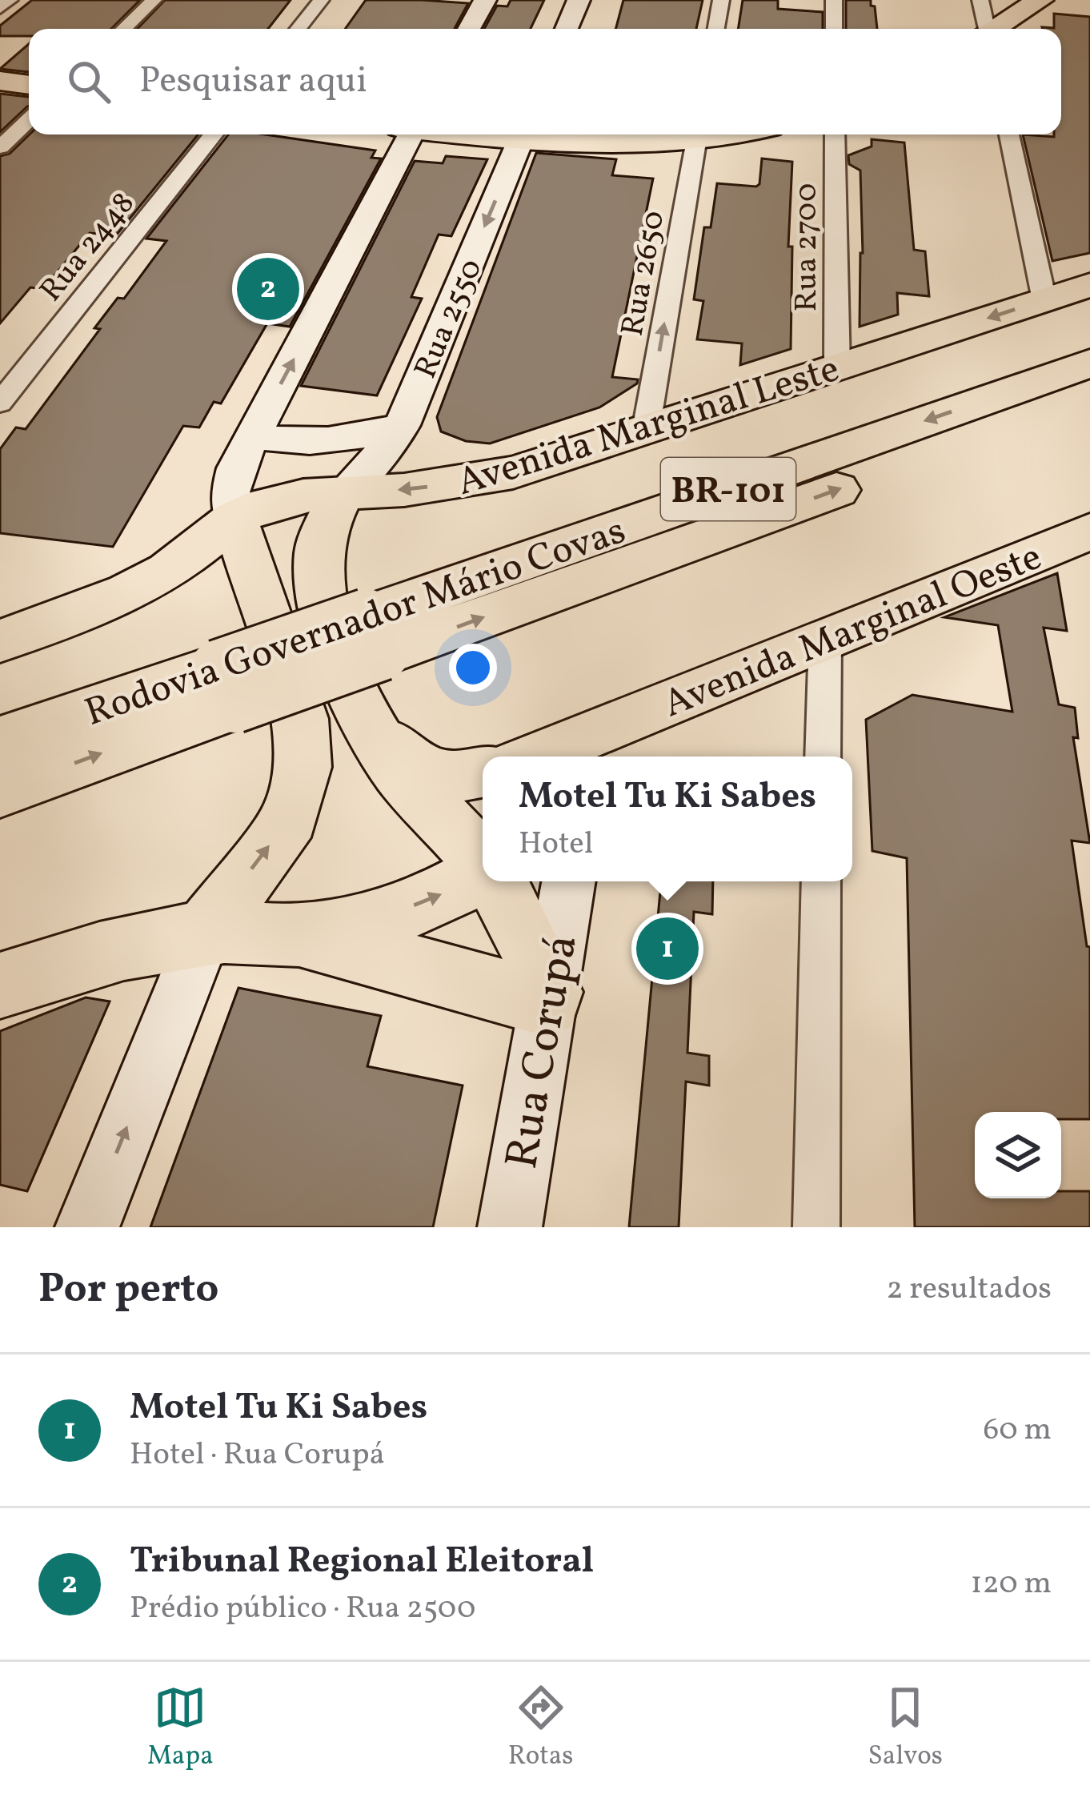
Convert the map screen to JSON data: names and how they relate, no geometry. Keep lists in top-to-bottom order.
{
  "streets": {
    "highway": ["BR-101", "Rodovia Governador Mário Covas"],
    "main road": [
      "Rua 2550",
      "Avenida Marginal Leste",
      "Avenida Marginal Oeste",
      "Rua Corupá"
    ],
    "street": ["Rua 2448", "Rua 2700", "Rua 2650"]
  },
  "crossings": [
    ["Rua 2700", "Avenida Marginal Leste"],
    ["Rua 2650", "Avenida Marginal Leste"],
    ["Rua 2550", "Avenida Marginal Leste"]
  ],
  "one_way": ["Rua 2650"],
  "page": {
    "search": "Pesquisar aqui",
    "pins": ["2", "1"],
    "popup": ["Motel Tu Ki Sabes", "Hotel"],
    "heading": ["Por perto", "2 resultados"],
    "list": [
      {
        "mark": "1",
        "name": "Motel Tu Ki Sabes",
        "note": "Hotel · Rua Corupá",
        "value": "60 m"
      },
      {
        "mark": "2",
        "name": "Tribunal Regional Eleitoral",
        "note": "Prédio público · Rua 2500",
        "value": "120 m"
      }
    ],
    "nav": ["Mapa", "Rotas", "Salvos"]
  }
}
